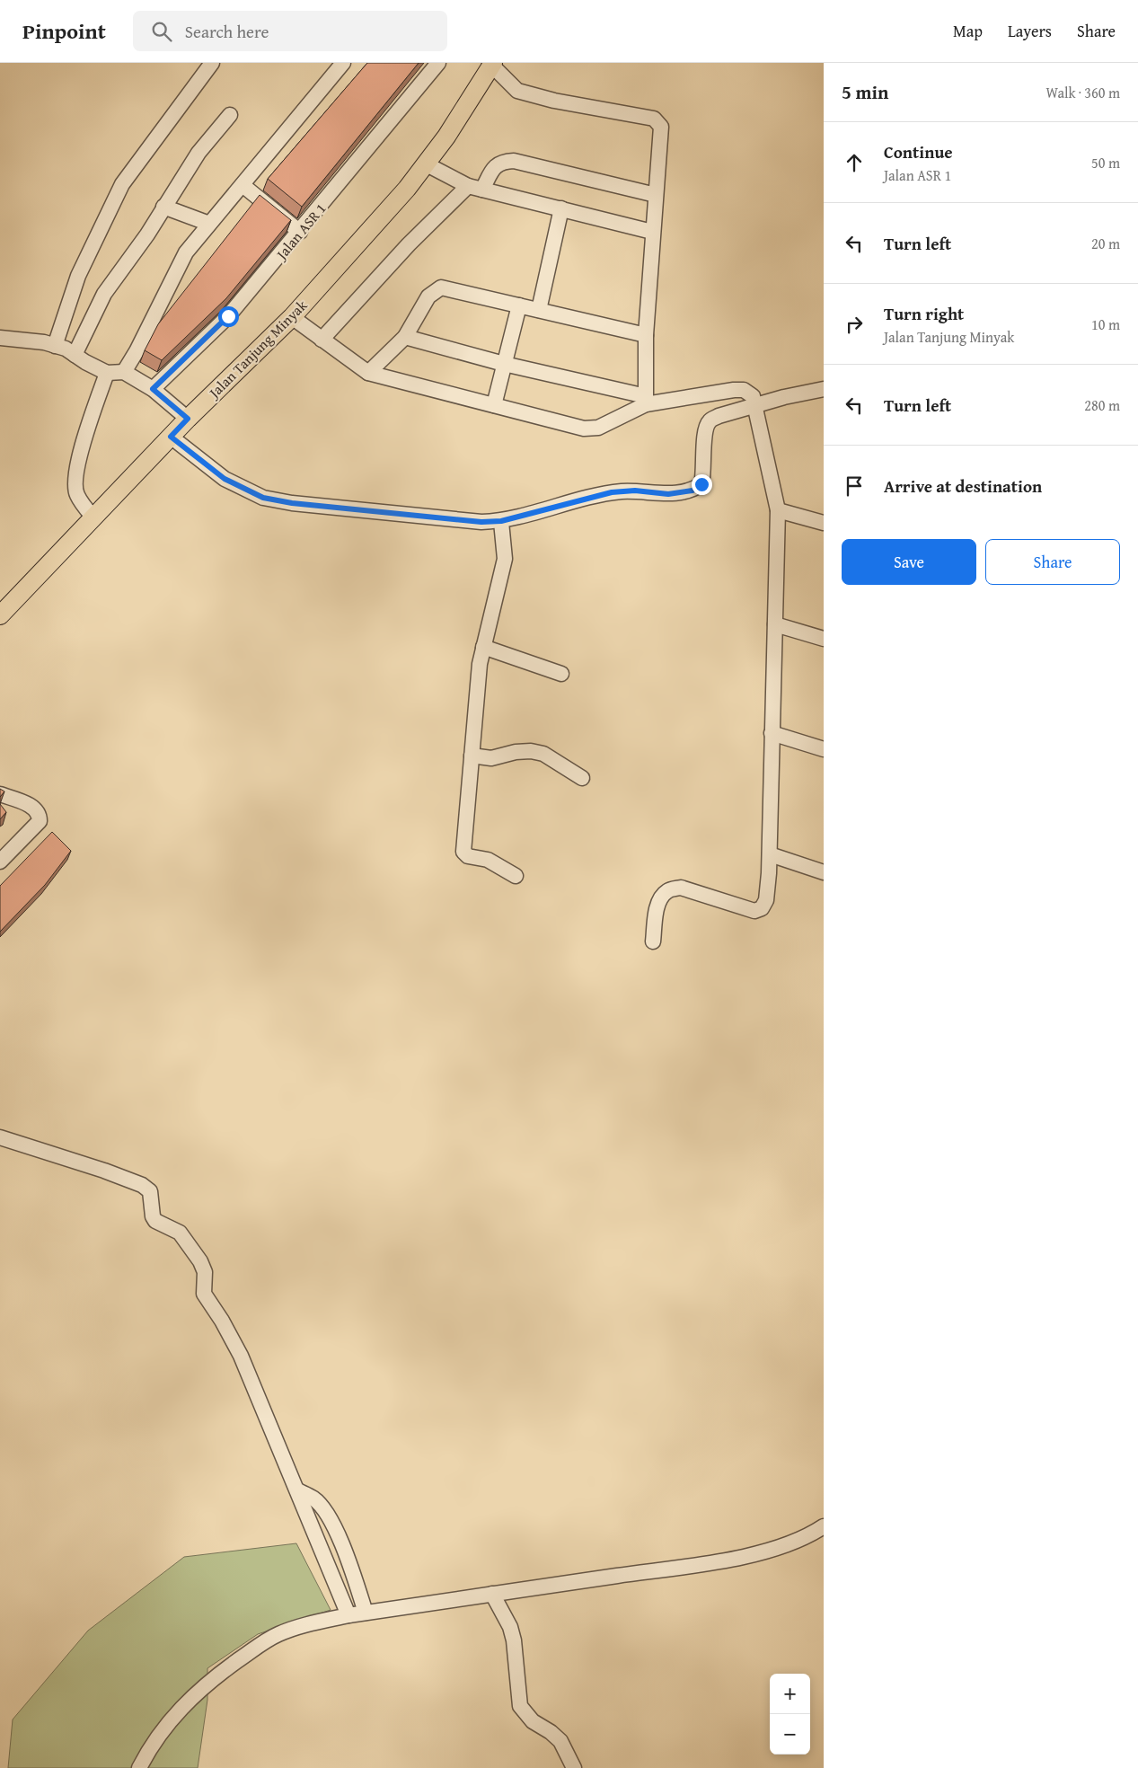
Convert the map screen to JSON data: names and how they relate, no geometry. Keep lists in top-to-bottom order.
{
  "streets": {
    "main road": ["Jalan Tanjung Minyak"],
    "street": ["Jalan ASR 1"]
  },
  "page": {
    "header": "Pinpoint",
    "search": "Search here",
    "nav": ["Map", "Layers", "Share"],
    "heading": ["5 min", "Walk · 360 m"],
    "list": [
      ["Continue", "Jalan ASR 1", "50 m"],
      ["Turn left", "20 m"],
      ["Turn right", "Jalan Tanjung Minyak", "10 m"],
      ["Turn left", "280 m"],
      "Arrive at destination"
    ],
    "buttons": ["Save", "Share"],
    "map_buttons": ["+", "−"]
  }
}
